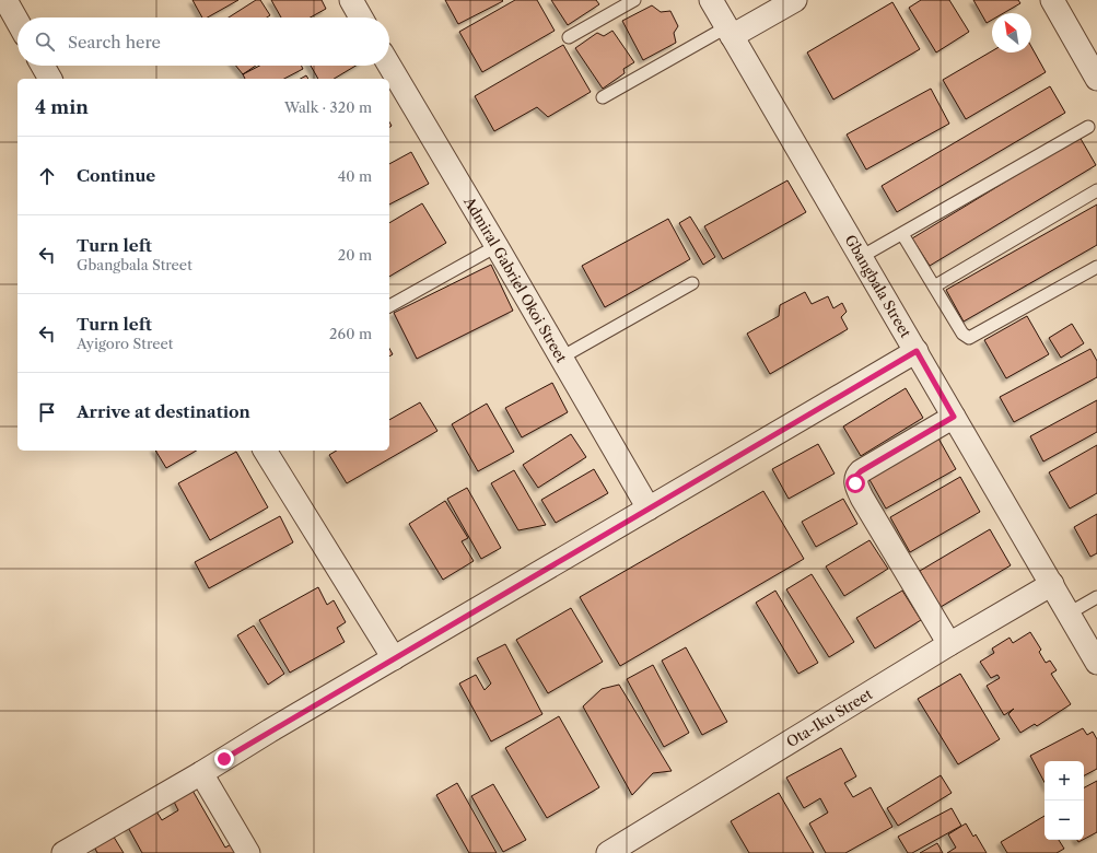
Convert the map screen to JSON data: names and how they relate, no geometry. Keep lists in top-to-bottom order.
{
  "streets": {
    "street": ["Admiral Gabriel Okoi Street", "Gbangbala Street", "Ota-Iku Street"]
  },
  "crossings": [
    ["Gbangbala Street", "Ota-Iku Street"]
  ],
  "north": "top left",
  "page": {
    "search": "Search here",
    "heading": ["4 min", "Walk · 320 m"],
    "list": [
      ["Continue", "40 m"],
      ["Turn left", "Gbangbala Street", "20 m"],
      ["Turn left", "Ayigoro Street", "260 m"],
      "Arrive at destination"
    ],
    "map_buttons": ["+", "−"]
  }
}
